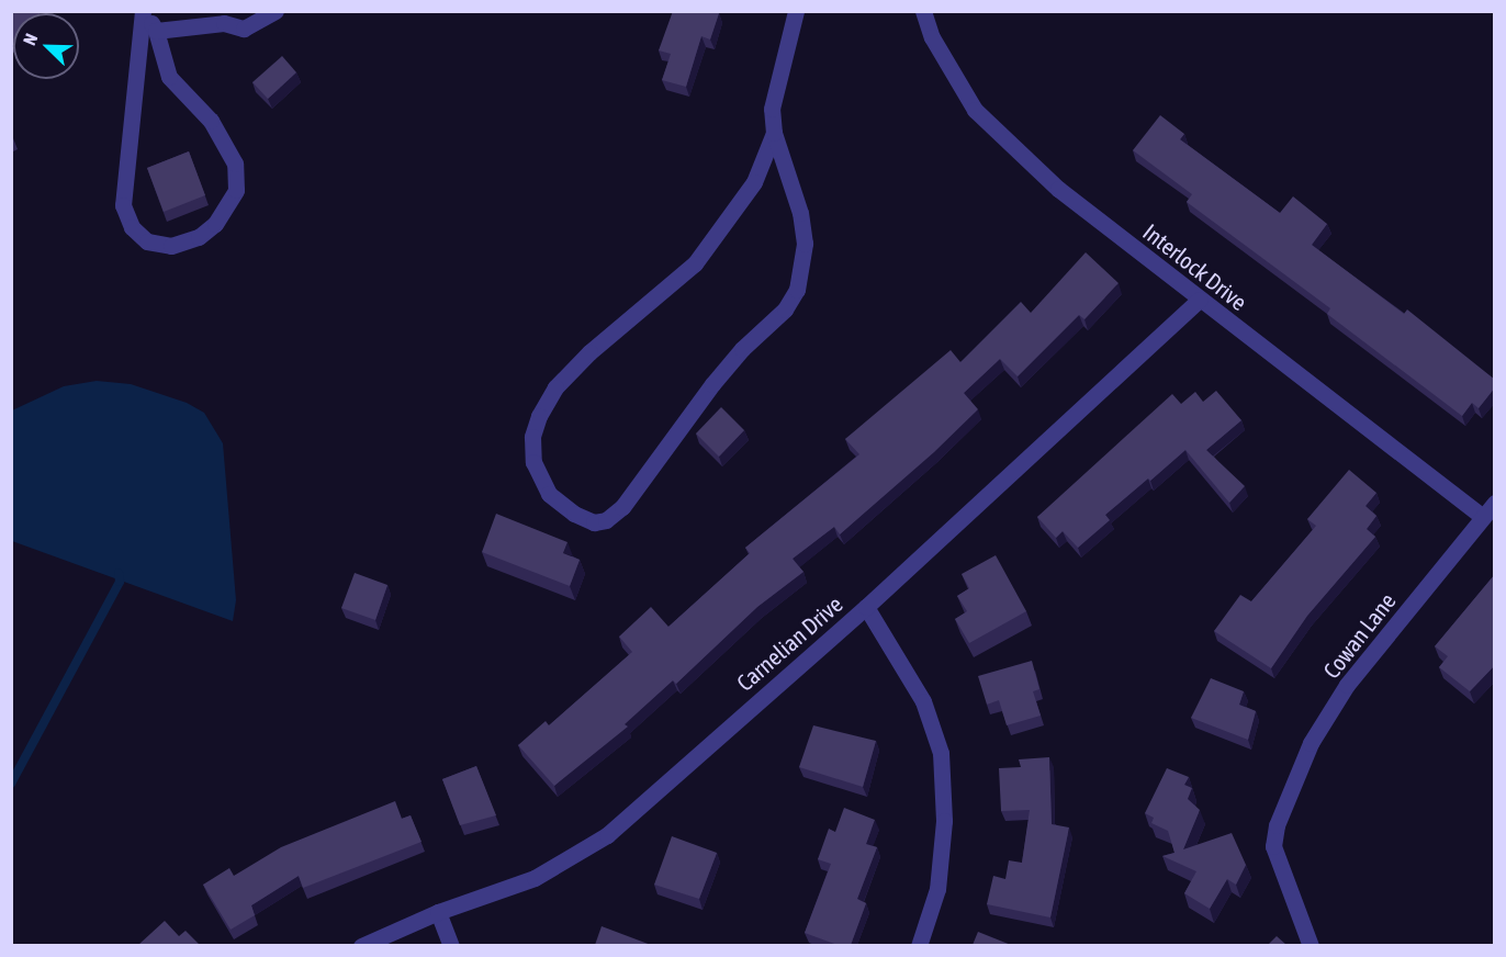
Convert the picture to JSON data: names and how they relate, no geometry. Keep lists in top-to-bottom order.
{
  "streets": {
    "street": ["Interlock Drive", "Cowan Lane", "Carnelian Drive"]
  },
  "crossings": [
    ["Interlock Drive", "Cowan Lane"],
    ["Interlock Drive", "Carnelian Drive"]
  ],
  "north": "top left"
}
